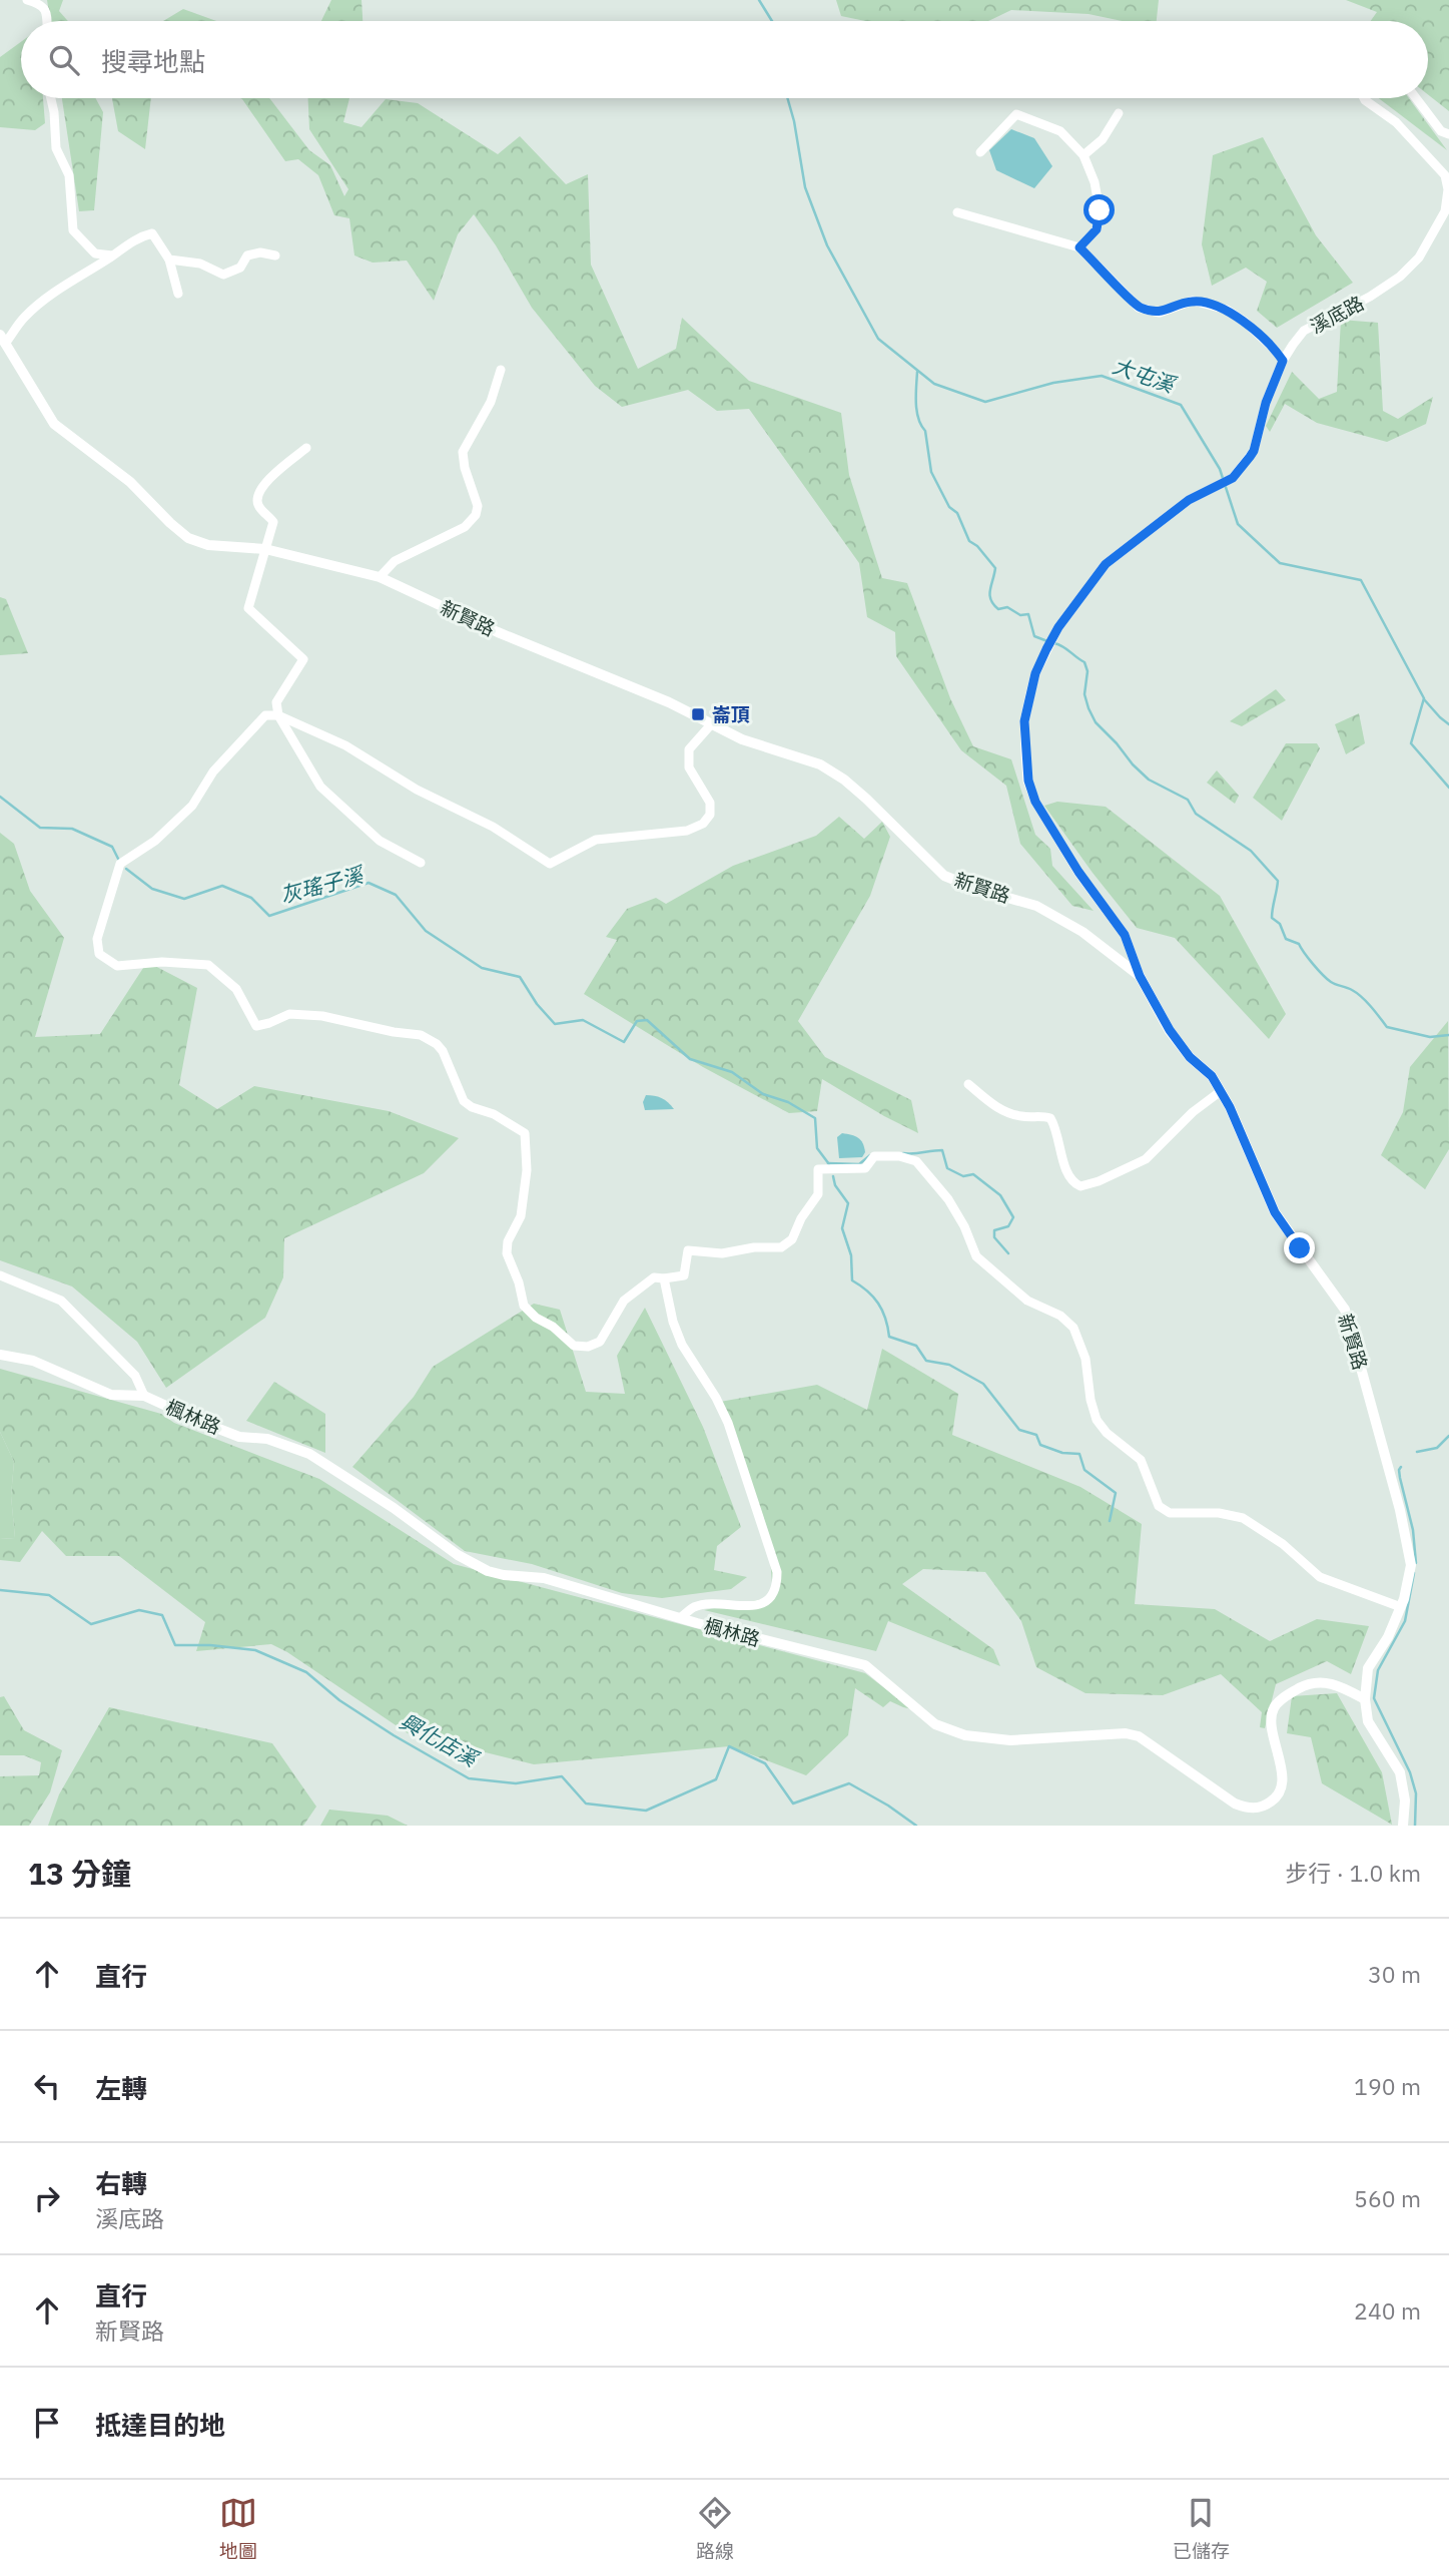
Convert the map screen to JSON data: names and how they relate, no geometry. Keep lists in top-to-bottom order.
{
  "streets": {
    "street": ["溪底路", "新賢路", "楓林路"]
  },
  "crossings": [
    ["溪底路", "新賢路"],
    ["新賢路", "楓林路"]
  ],
  "water": ["大屯溪", "灰瑤子溪", "興化店溪"],
  "places": {
    "transit": ["崙頂"]
  },
  "page": {
    "search": "搜尋地點",
    "heading": ["13 分鐘", "步行 · 1.0 km"],
    "list": [
      ["直行", "30 m"],
      ["左轉", "190 m"],
      ["右轉", "溪底路", "560 m"],
      ["直行", "新賢路", "240 m"],
      "抵達目的地"
    ],
    "nav": ["地圖", "路線", "已儲存"]
  }
}
